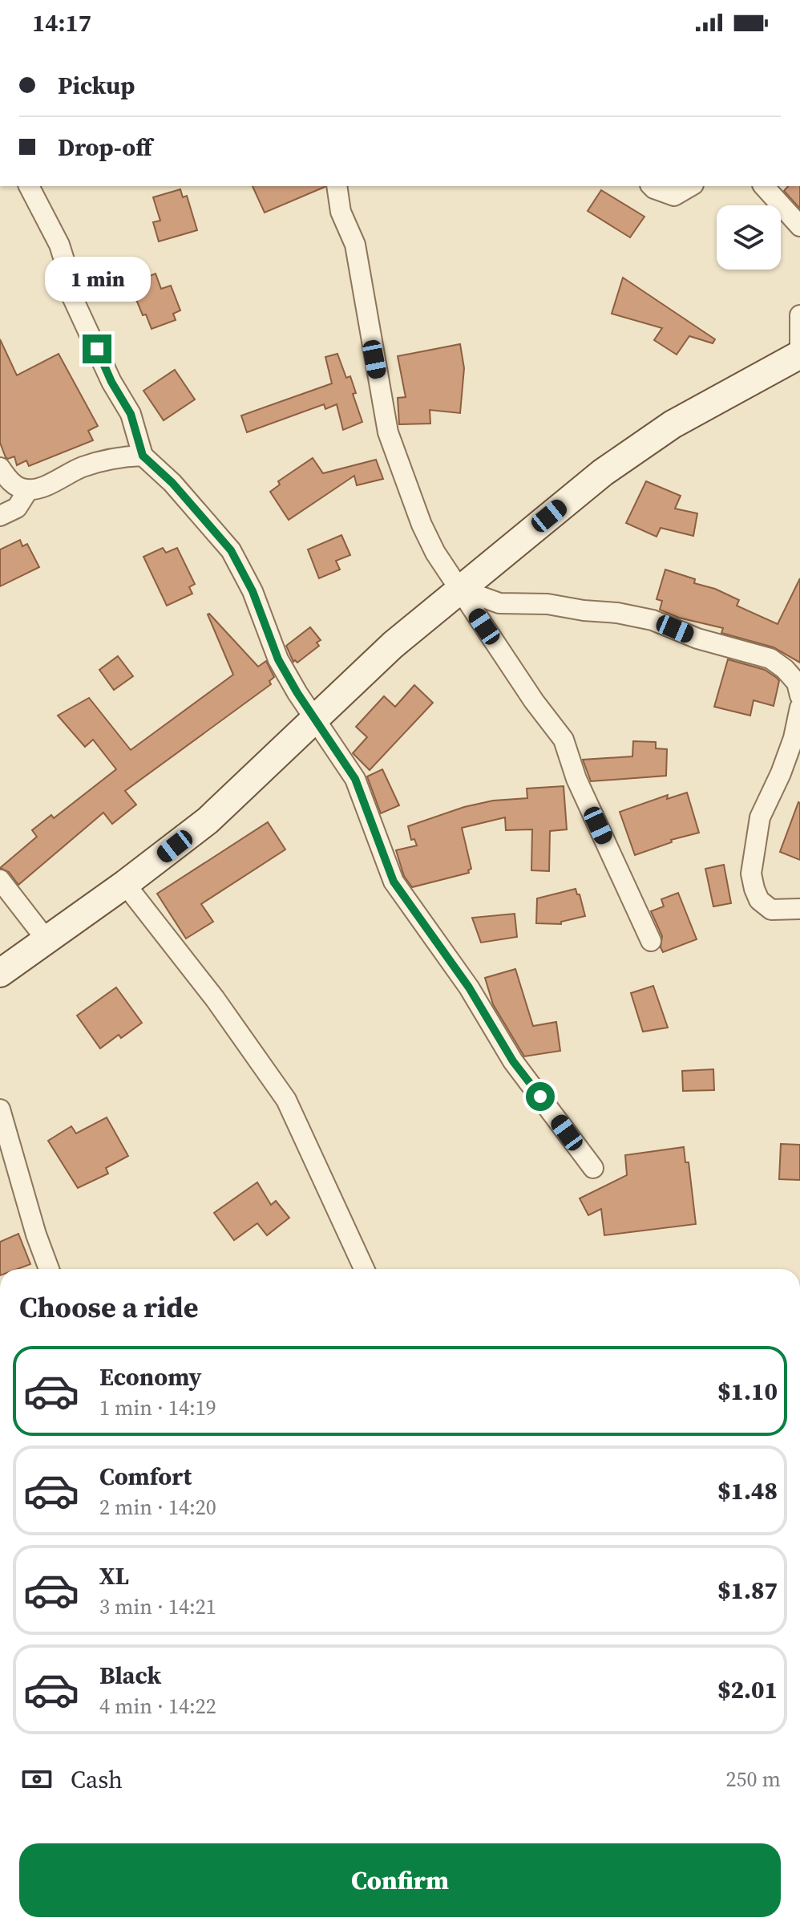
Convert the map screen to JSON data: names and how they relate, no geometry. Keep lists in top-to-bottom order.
{
  "page": {
    "status": "14:17",
    "banner": ["Pickup", "Drop-off"],
    "bubble": "1 min",
    "heading": "Choose a ride",
    "list": [
      {
        "name": "Economy",
        "note": "1 min · 14:19",
        "value": "$1.10"
      },
      {
        "name": "Comfort",
        "note": "2 min · 14:20",
        "value": "$1.48"
      },
      {
        "name": "XL",
        "note": "3 min · 14:21",
        "value": "$1.87"
      },
      {
        "name": "Black",
        "note": "4 min · 14:22",
        "value": "$2.01"
      }
    ],
    "pay": ["Cash", "250 m"],
    "buttons": "Confirm"
  }
}
